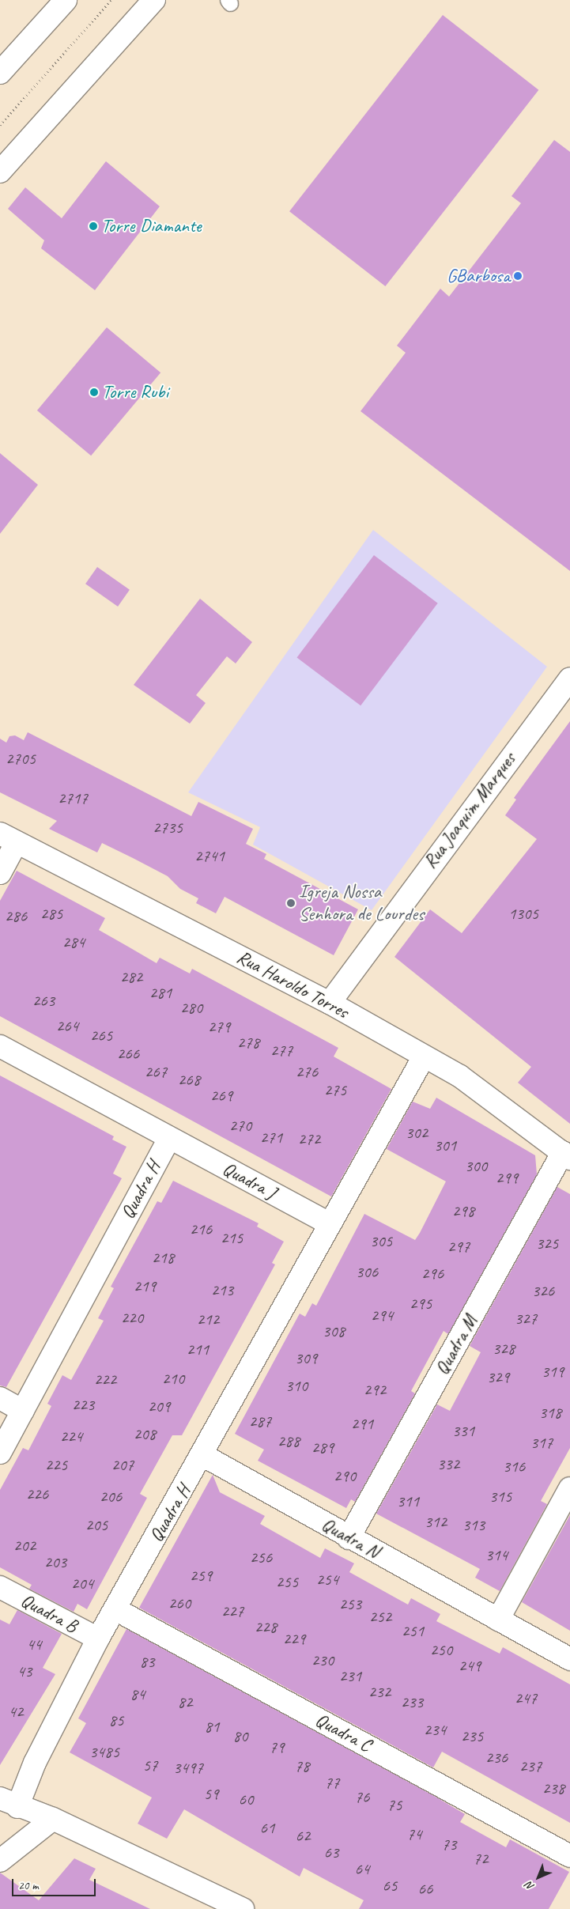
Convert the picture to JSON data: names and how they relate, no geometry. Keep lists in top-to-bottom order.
{
  "streets": {
    "street": [
      "Rua Joaquim Marques",
      "Rua Haroldo Torres",
      "Quadra J",
      "Quadra H",
      "Quadra M",
      "Quadra N",
      "Quadra B",
      "Quadra C"
    ]
  },
  "crossings": [
    ["Rua Joaquim Marques", "Rua Haroldo Torres"],
    ["Rua Haroldo Torres", "Quadra M"],
    ["Quadra J", "Quadra H"],
    ["Quadra H", "Quadra N"],
    ["Quadra H", "Quadra B"],
    ["Quadra H", "Quadra C"],
    ["Quadra M", "Quadra N"]
  ],
  "places": [
    "Torre Diamante",
    "GBarbosa",
    "Torre Rubi",
    "Igreja Nossa Senhora de Lourdes"
  ],
  "house_numbers": [
    "2705",
    "2717",
    "2735",
    "2741",
    "285",
    "1305",
    "286",
    "284",
    "282",
    "281",
    "263",
    "280",
    "264",
    "279",
    "265",
    "278",
    "277",
    "266",
    "267",
    "276",
    "268",
    "275",
    "269",
    "270",
    "302",
    "271",
    "272",
    "301",
    "300",
    "299",
    "298",
    "216",
    "215",
    "305",
    "325",
    "297",
    "218",
    "306",
    "296",
    "219",
    "213",
    "326",
    "295",
    "294",
    "220",
    "327",
    "212",
    "308",
    "328",
    "211",
    "309",
    "319",
    "329",
    "210",
    "222",
    "310",
    "292",
    "223",
    "209",
    "318",
    "287",
    "291",
    "331",
    "208",
    "224",
    "288",
    "317",
    "289",
    "332",
    "225",
    "207",
    "316",
    "290",
    "226",
    "206",
    "315",
    "311",
    "312",
    "205",
    "313",
    "202",
    "314",
    "256",
    "203",
    "259",
    "254",
    "255",
    "204",
    "260",
    "253",
    "227",
    "252",
    "228",
    "251",
    "229",
    "44",
    "250",
    "230",
    "83",
    "249",
    "43",
    "231",
    "232",
    "84",
    "247",
    "82",
    "233",
    "42",
    "85",
    "81",
    "234",
    "80",
    "235",
    "79",
    "3485",
    "236",
    "57",
    "78",
    "237",
    "3497",
    "77",
    "238",
    "59",
    "76",
    "60",
    "75",
    "61",
    "74",
    "62",
    "73",
    "63",
    "72",
    "64",
    "65",
    "66"
  ],
  "scale_bar": "20 m",
  "north": "bottom left"
}
